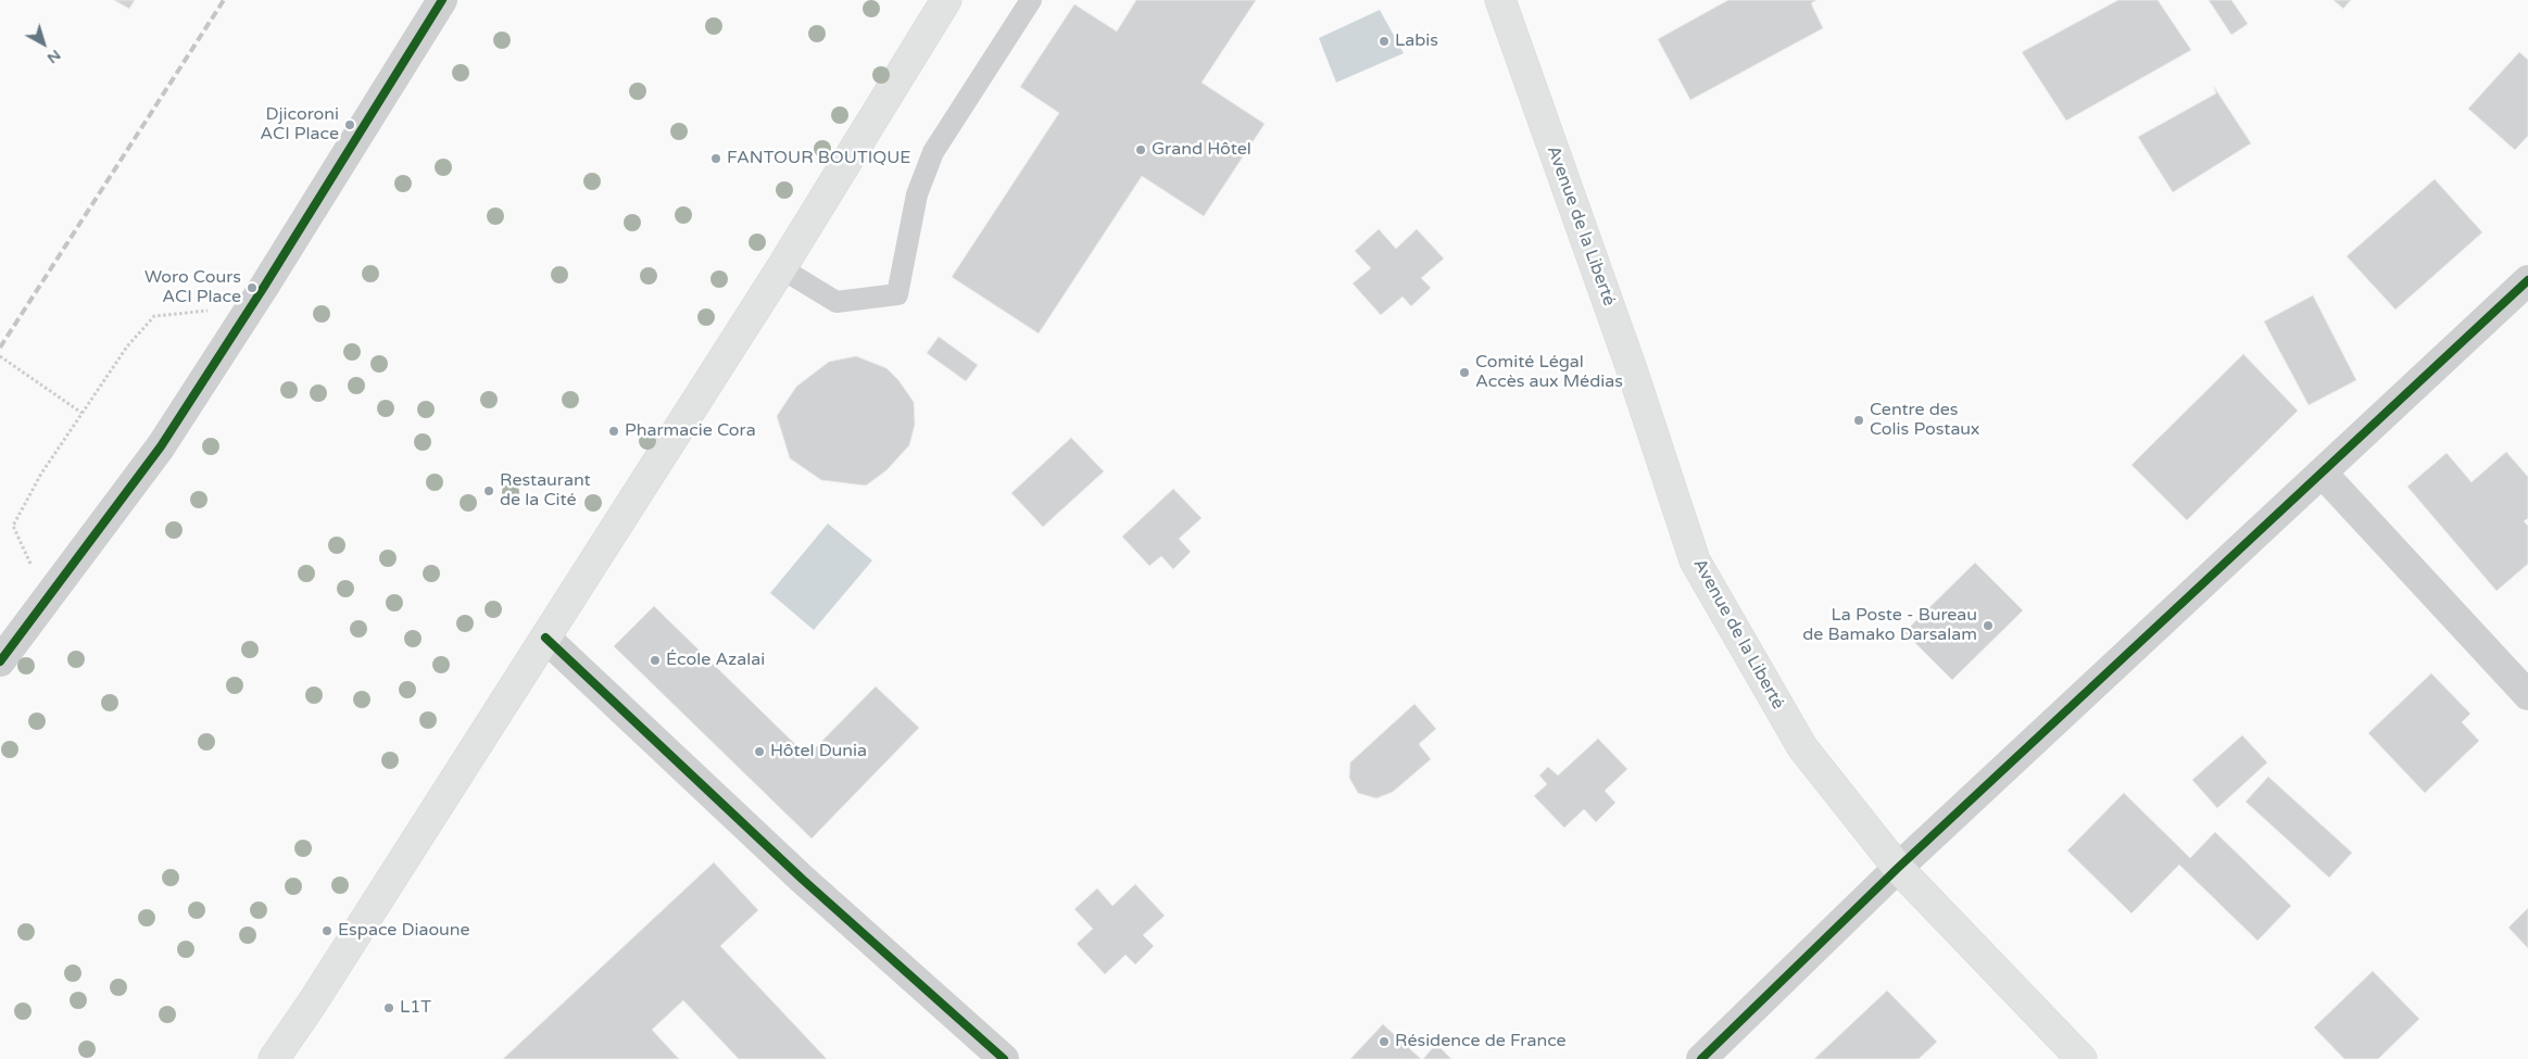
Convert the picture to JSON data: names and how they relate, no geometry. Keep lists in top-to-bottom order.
{
  "streets": {
    "main road": ["Avenue de la Liberté"]
  },
  "places": [
    "Labis",
    "Djicoroni ACI Place",
    "Grand Hôtel",
    "FANTOUR BOUTIQUE",
    "Woro Cours ACI Place",
    "Comité Légal Accès aux Médias",
    "Centre des Colis Postaux",
    "Pharmacie Cora",
    "Restaurant de la Cité",
    "La Poste - Bureau de Bamako Darsalam",
    "École Azalai",
    "Hôtel Dunia",
    "Espace Diaoune",
    "L1T",
    "Résidence de France"
  ],
  "north": "bottom right"
}
